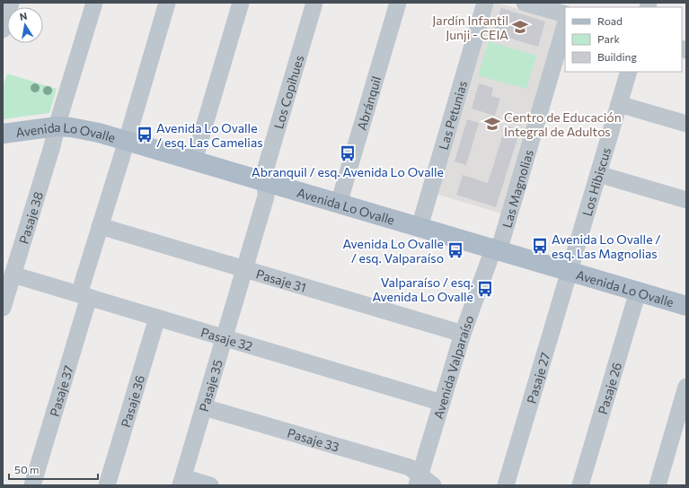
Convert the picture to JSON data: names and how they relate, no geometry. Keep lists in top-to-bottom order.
{
  "streets": {
    "main road": ["Avenida Lo Ovalle"],
    "street": [
      "Los Copihues",
      "Abránquil",
      "Las Petunias",
      "Los Hibiscus",
      "Las Magnolias",
      "Pasaje 38",
      "Pasaje 31",
      "Pasaje 32",
      "Avenida Valparaíso",
      "Pasaje 27",
      "Pasaje 35",
      "Pasaje 26",
      "Pasaje 37",
      "Pasaje 36",
      "Pasaje 33"
    ]
  },
  "crossings": [
    ["Los Copihues", "Avenida Lo Ovalle"],
    ["Los Copihues", "Pasaje 35"],
    ["Abránquil", "Avenida Lo Ovalle"],
    ["Las Petunias", "Avenida Lo Ovalle"],
    ["Avenida Lo Ovalle", "Los Hibiscus"],
    ["Avenida Lo Ovalle", "Las Magnolias"],
    ["Avenida Lo Ovalle", "Pasaje 38"],
    ["Avenida Lo Ovalle", "Avenida Valparaíso"],
    ["Avenida Lo Ovalle", "Pasaje 27"],
    ["Avenida Lo Ovalle", "Pasaje 35"],
    ["Avenida Lo Ovalle", "Pasaje 26"],
    ["Avenida Lo Ovalle", "Pasaje 37"],
    ["Los Hibiscus", "Pasaje 27"],
    ["Las Magnolias", "Avenida Valparaíso"],
    ["Pasaje 38", "Pasaje 32"],
    ["Pasaje 31", "Avenida Valparaíso"],
    ["Pasaje 31", "Pasaje 35"],
    ["Pasaje 31", "Pasaje 37"],
    ["Pasaje 32", "Avenida Valparaíso"],
    ["Pasaje 32", "Pasaje 35"],
    ["Pasaje 32", "Pasaje 37"],
    ["Pasaje 32", "Pasaje 36"],
    ["Avenida Valparaíso", "Pasaje 33"],
    ["Pasaje 35", "Pasaje 33"]
  ],
  "places": {
    "school or university": ["Jardín Infantil Junji - CEIA", "Centro de Educación Integral de Adultos"],
    "bus stop": [
      "Avenida Lo Ovalle / esq. Las Camelias",
      "Abranquil / esq. Avenida Lo Ovalle",
      "Avenida Lo Ovalle / esq. Las Magnolias",
      "Avenida Lo Ovalle / esq. Valparaíso",
      "Valparaíso / esq. Avenida Lo Ovalle"
    ]
  },
  "legend": ["Road", "Park", "Building"],
  "scale_bar": "50 m",
  "north": "top"
}
